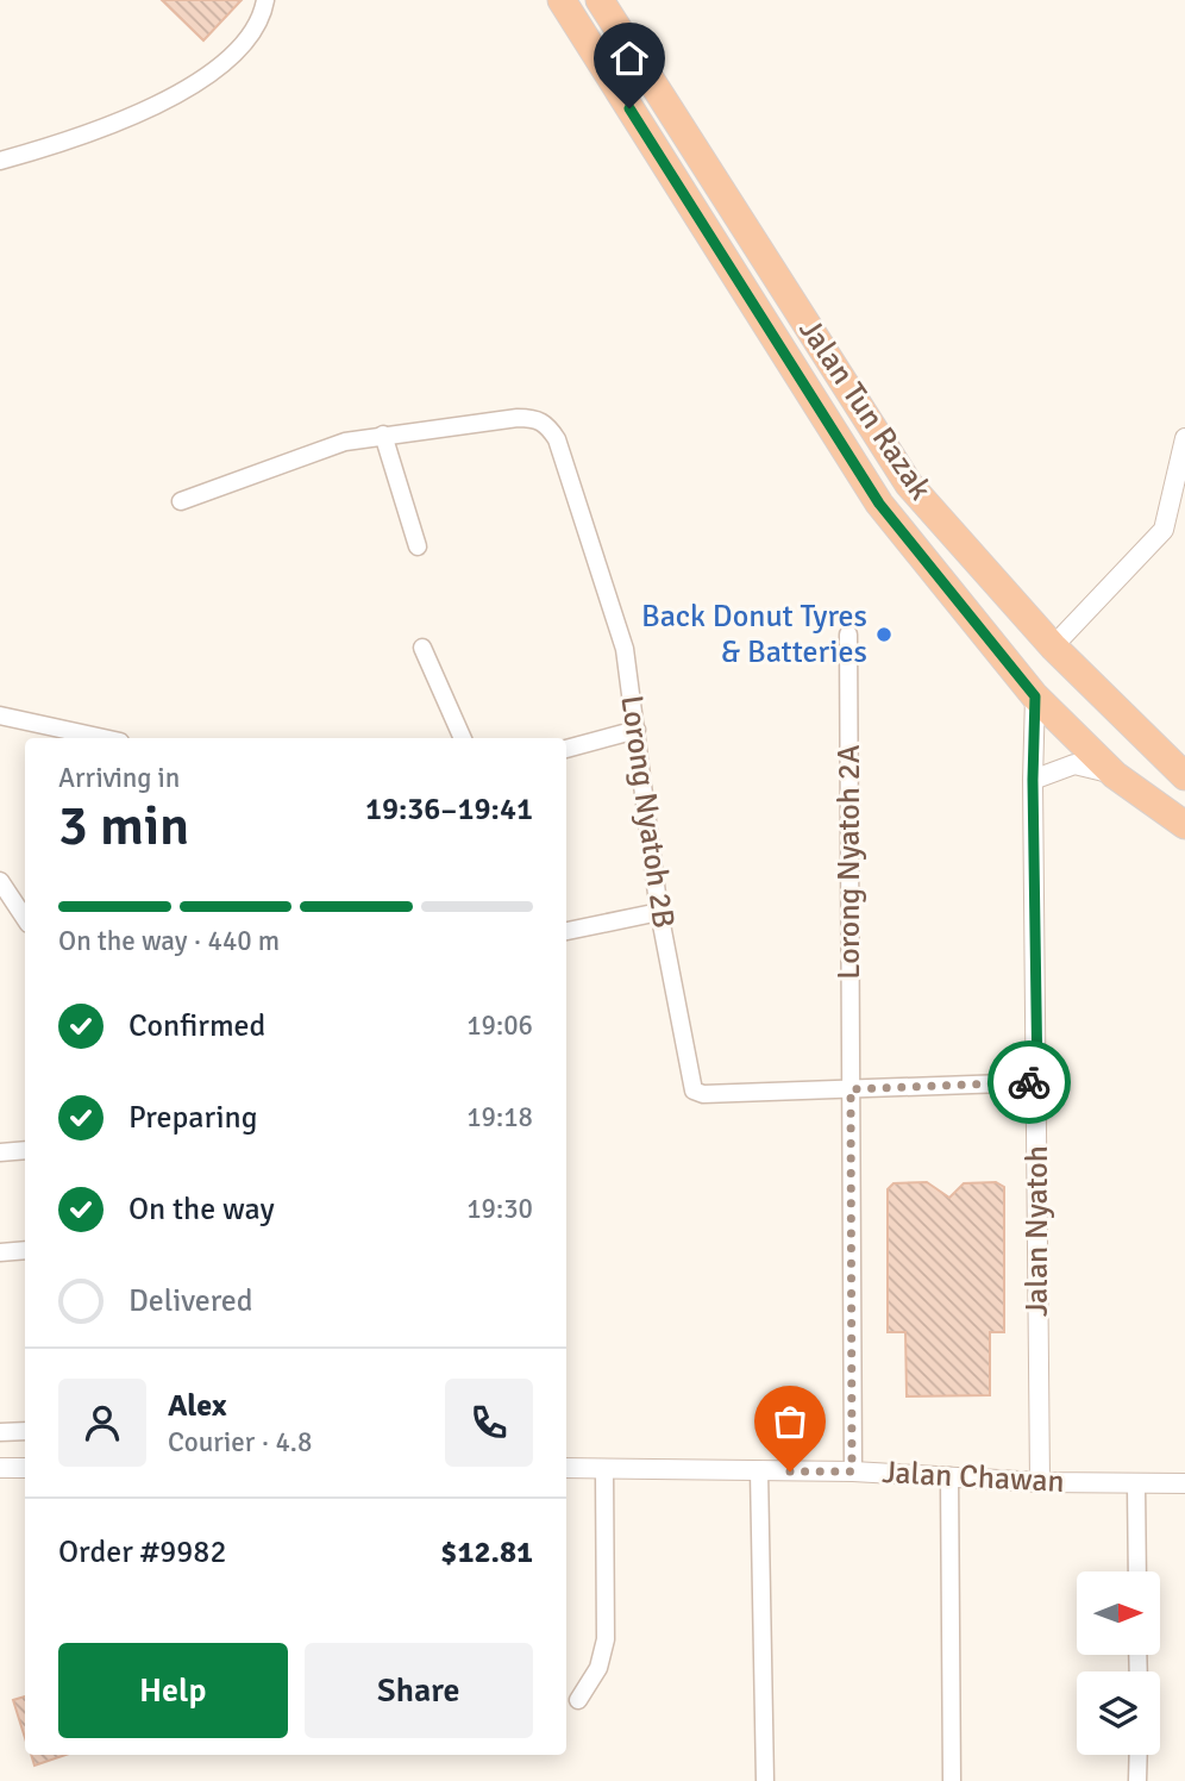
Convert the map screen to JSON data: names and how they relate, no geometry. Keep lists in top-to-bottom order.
{
  "streets": {
    "highway": ["Jalan Tun Razak"],
    "street": [
      "Lorong Nyatoh 2B",
      "Lorong Nyatoh 2A",
      "Jalan Nyatoh",
      "Jalan Chawan"
    ]
  },
  "crossings": [
    ["Jalan Tun Razak", "Jalan Nyatoh"],
    ["Lorong Nyatoh 2B", "Lorong Nyatoh 2A"],
    ["Lorong Nyatoh 2A", "Jalan Chawan"],
    ["Jalan Nyatoh", "Jalan Chawan"]
  ],
  "places": ["Back Donut Tyres & Batteries"],
  "north": "right",
  "page": {
    "heading": ["3 min", "Arriving in", "19:36–19:41"],
    "panel": [
      "Alex",
      "Courier · 4.8",
      "Order #9982",
      "$12.81"
    ],
    "bar": "On the way · 440 m",
    "list": [
      ["Confirmed", "19:06"],
      ["Preparing", "19:18"],
      ["On the way", "19:30"],
      "Delivered"
    ],
    "buttons": ["Help", "Share"]
  }
}
